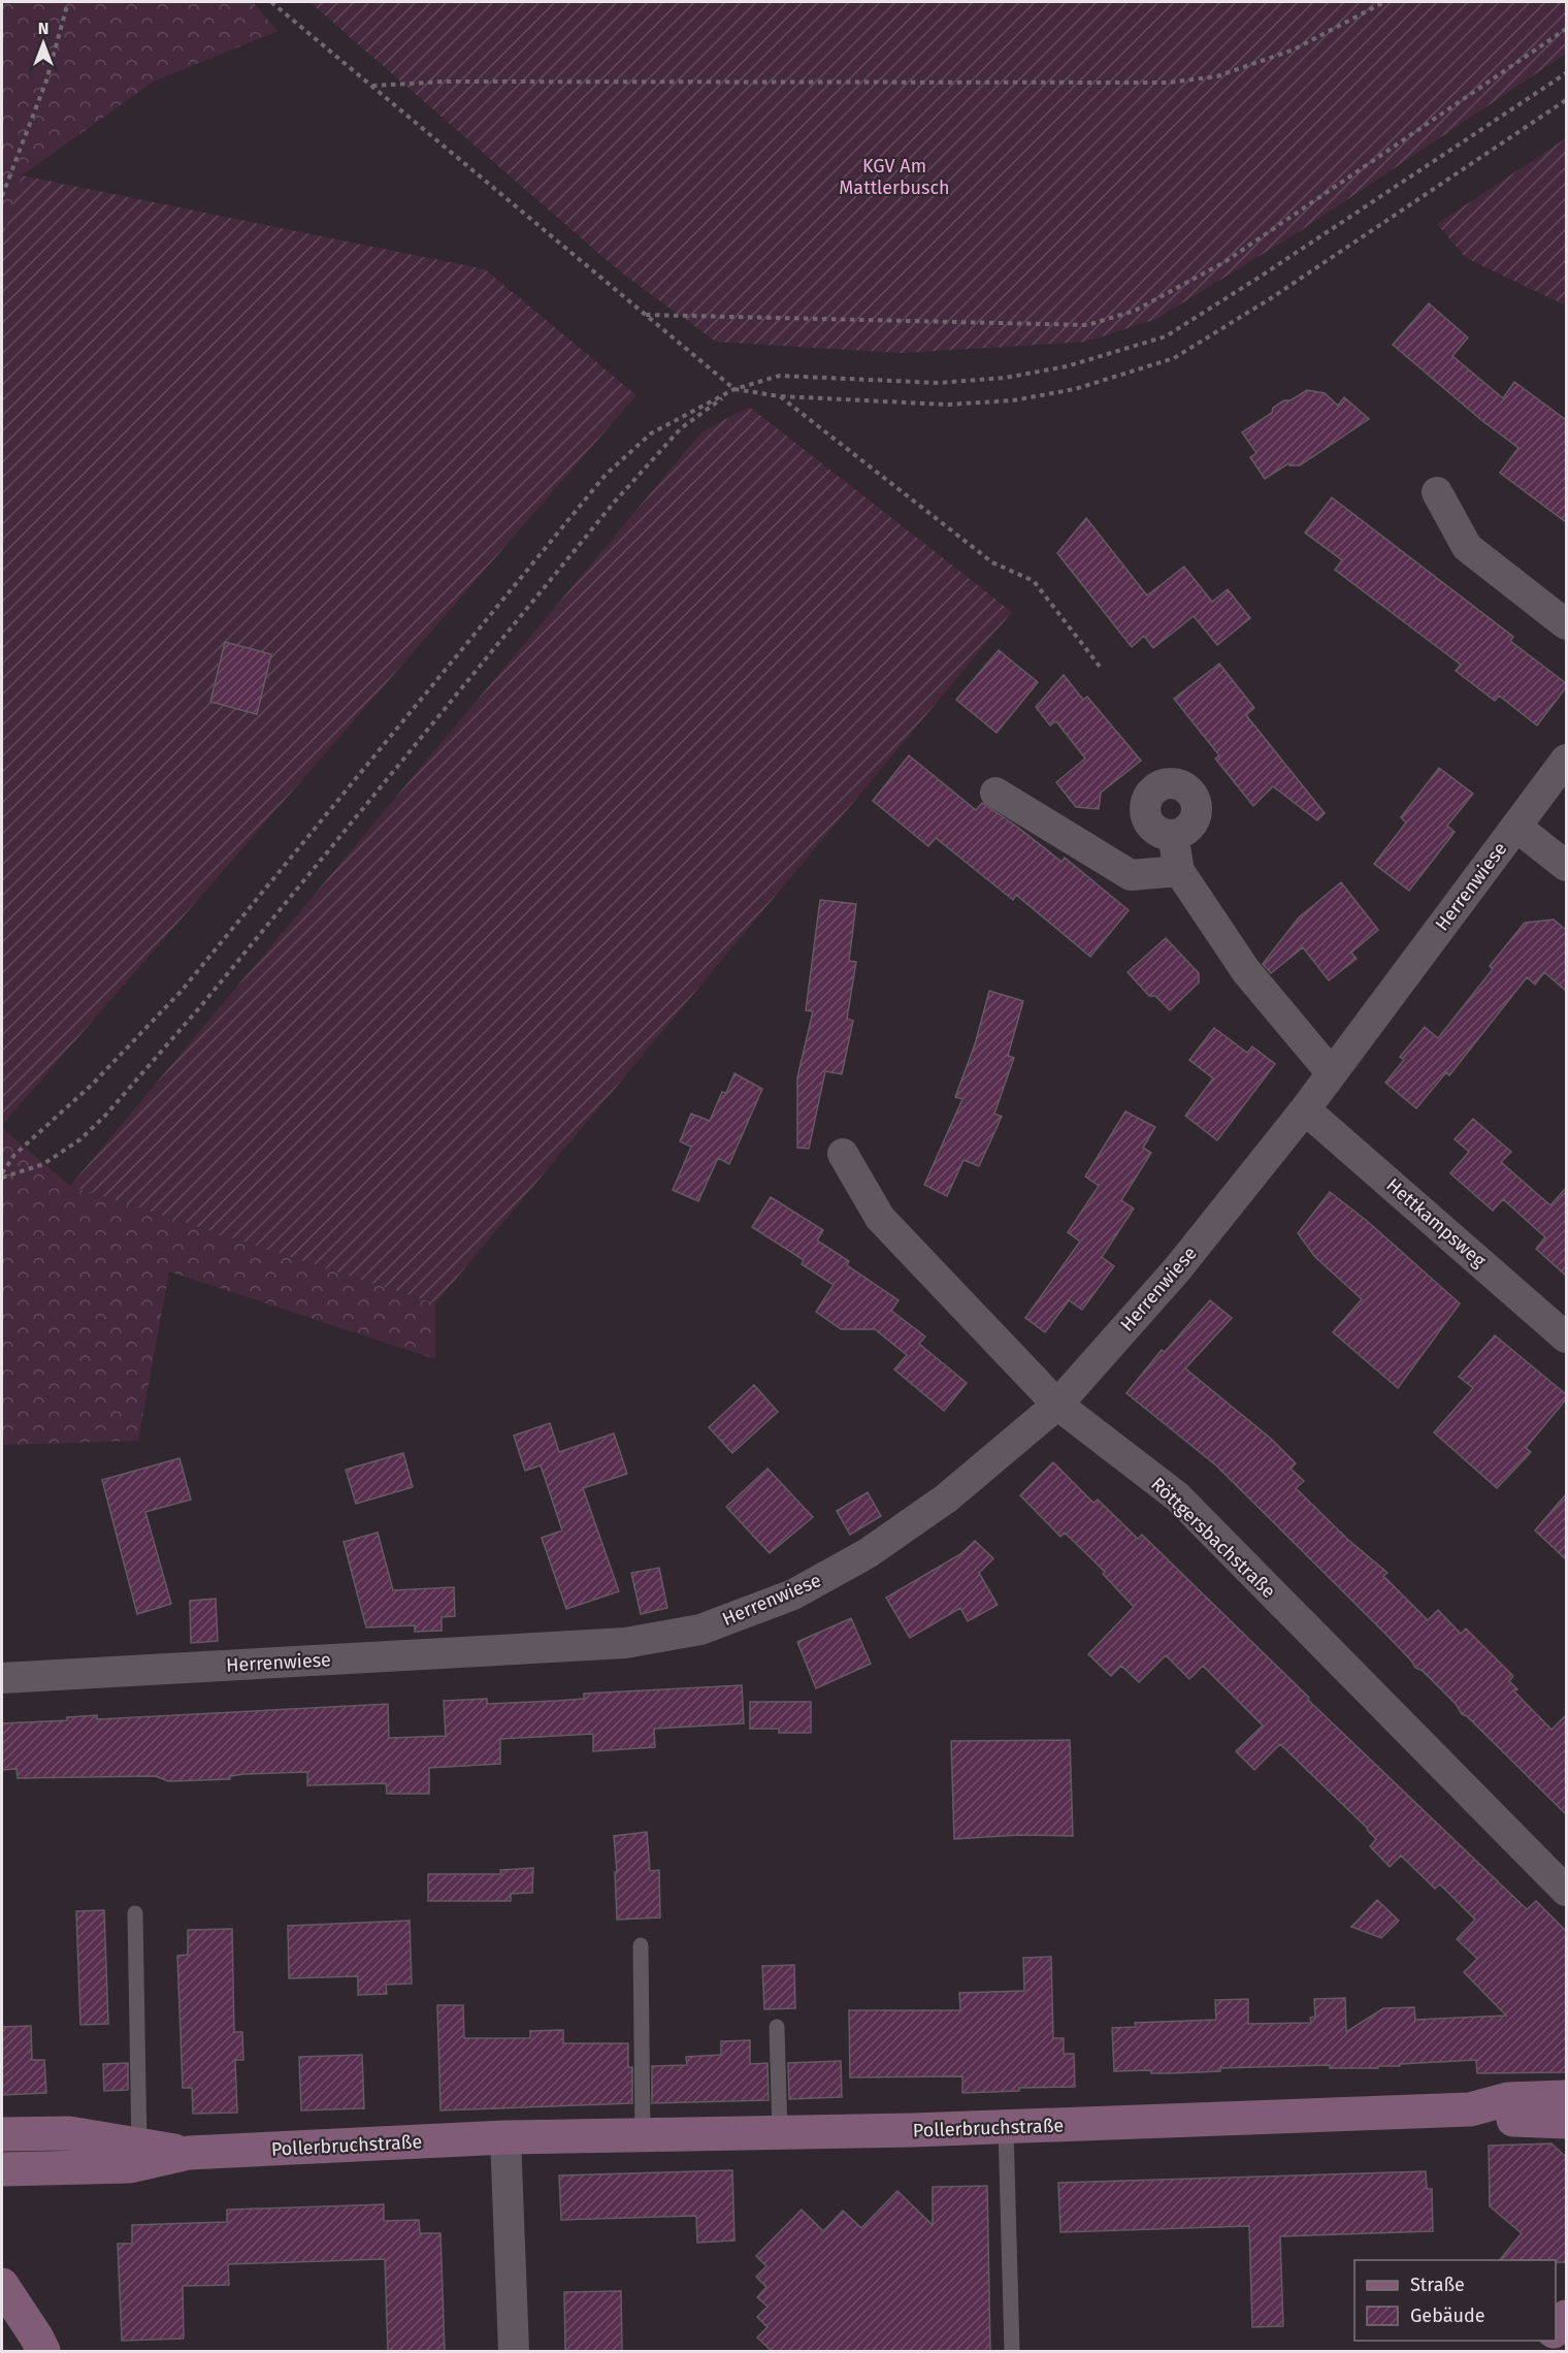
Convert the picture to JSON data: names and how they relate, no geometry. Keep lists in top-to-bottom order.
{
  "streets": {
    "street": [
      "Herrenwiese",
      "Hettkampsweg",
      "Röttgersbachstraße",
      "Pollerbruchstraße"
    ]
  },
  "crossings": [
    ["Herrenwiese", "Hettkampsweg"],
    ["Herrenwiese", "Röttgersbachstraße"]
  ],
  "parks": ["KGV Am Mattlerbusch"],
  "legend": ["Straße", "Gebäude"],
  "north": "top"
}
